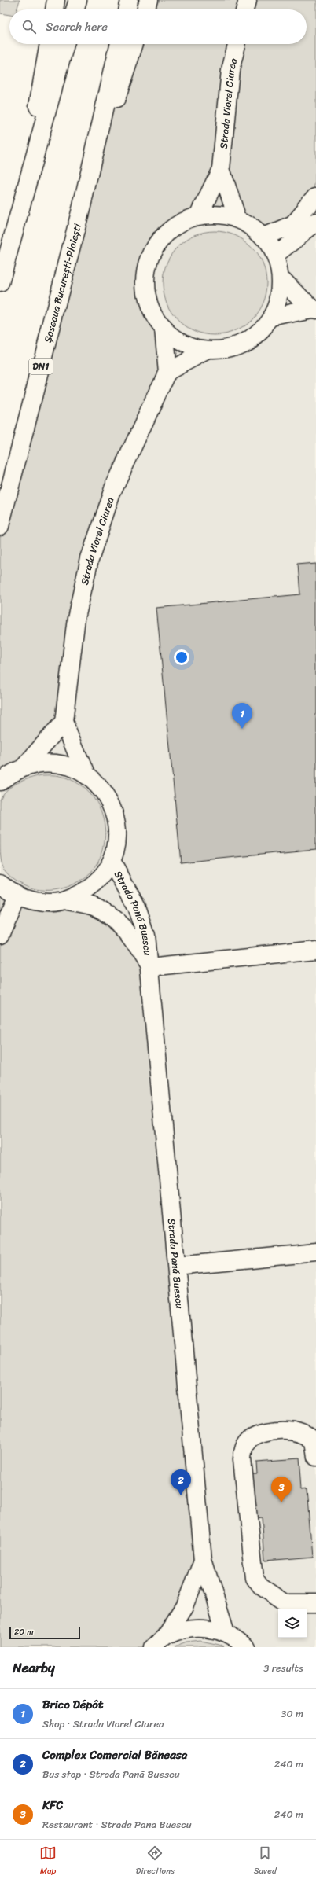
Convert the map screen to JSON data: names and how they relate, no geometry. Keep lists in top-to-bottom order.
{
  "streets": {
    "main road": [
      "Strada Viorel Ciurea",
      "Șoseaua București-Ploiești",
      "DN1",
      "Strada Pană Buescu"
    ]
  },
  "scale_bar": "20 m",
  "page": {
    "search": "Search here",
    "pins": ["1", "2", "3"],
    "scale": "20 m",
    "heading": ["Nearby", "3 results"],
    "list": [
      {
        "mark": "1",
        "name": "Brico Dépôt",
        "note": "Shop · Strada Viorel Ciurea",
        "value": "30 m"
      },
      {
        "mark": "2",
        "name": "Complex Comercial Băneasa",
        "note": "Bus stop · Strada Pană Buescu",
        "value": "240 m"
      },
      {
        "mark": "3",
        "name": "KFC",
        "note": "Restaurant · Strada Pană Buescu",
        "value": "240 m"
      }
    ],
    "nav": ["Map", "Directions", "Saved"]
  }
}
